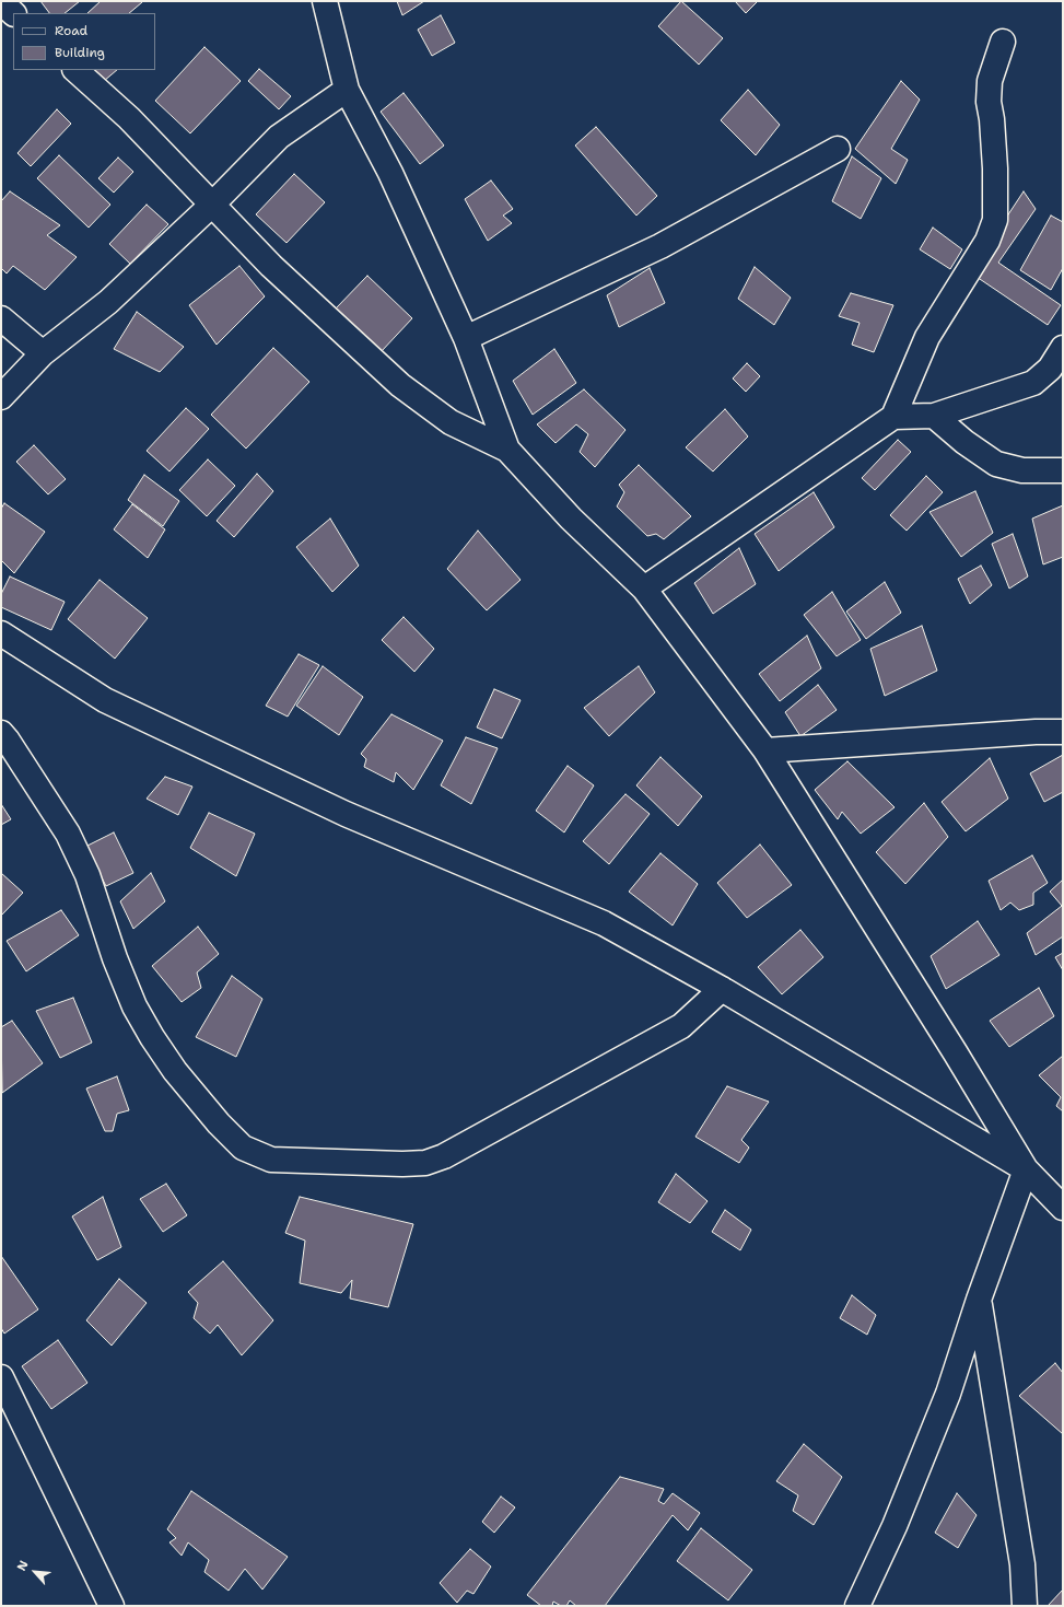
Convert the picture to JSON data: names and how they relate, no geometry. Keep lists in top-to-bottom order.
{
  "legend": ["Road", "Building"],
  "north": "top left"
}
